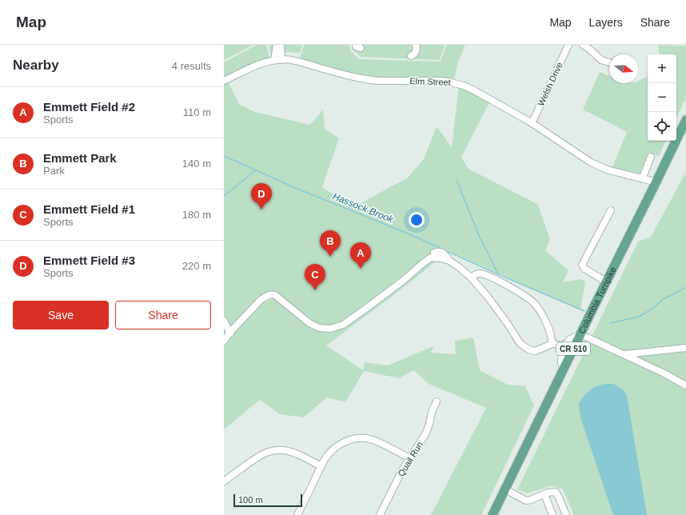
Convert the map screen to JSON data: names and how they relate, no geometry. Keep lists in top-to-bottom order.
{
  "streets": {
    "main road": ["Columbia Turnpike", "CR 510"],
    "street": ["Elm Street", "Welsh Drive", "Quail Run"]
  },
  "crossings": [
    ["Elm Street", "Welsh Drive"],
    ["Elm Street", "Columbia Turnpike"]
  ],
  "water": ["Hassock Brook"],
  "scale_bar": "100 m",
  "north": "right",
  "page": {
    "header": "Map",
    "nav": ["Map", "Layers", "Share"],
    "heading": ["Nearby", "4 results"],
    "map_buttons": ["+", "−"],
    "list": [
      {
        "mark": "A",
        "name": "Emmett Field #2",
        "note": "Sports",
        "value": "110 m"
      },
      {
        "mark": "B",
        "name": "Emmett Park",
        "note": "Park",
        "value": "140 m"
      },
      {
        "mark": "C",
        "name": "Emmett Field #1",
        "note": "Sports",
        "value": "180 m"
      },
      {
        "mark": "D",
        "name": "Emmett Field #3",
        "note": "Sports",
        "value": "220 m"
      }
    ],
    "pins": [
      "D",
      "B",
      "A",
      "C"
    ],
    "buttons": ["Save", "Share"],
    "scale": "100 m"
  }
}
